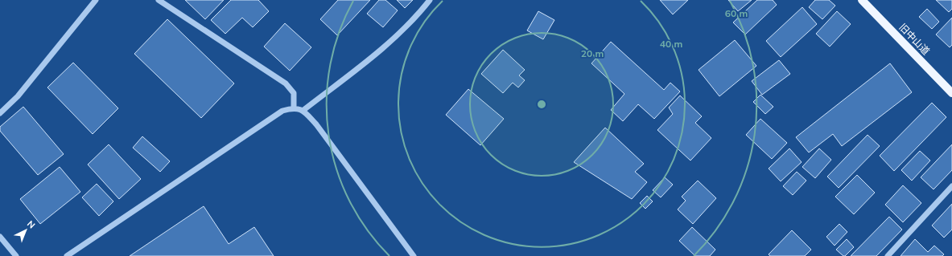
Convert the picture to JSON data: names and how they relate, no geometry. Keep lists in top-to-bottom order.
{
  "streets": {
    "main road": ["旧中山道"]
  },
  "north": "top right",
  "rings": ["60 m", "40 m", "20 m"]
}
